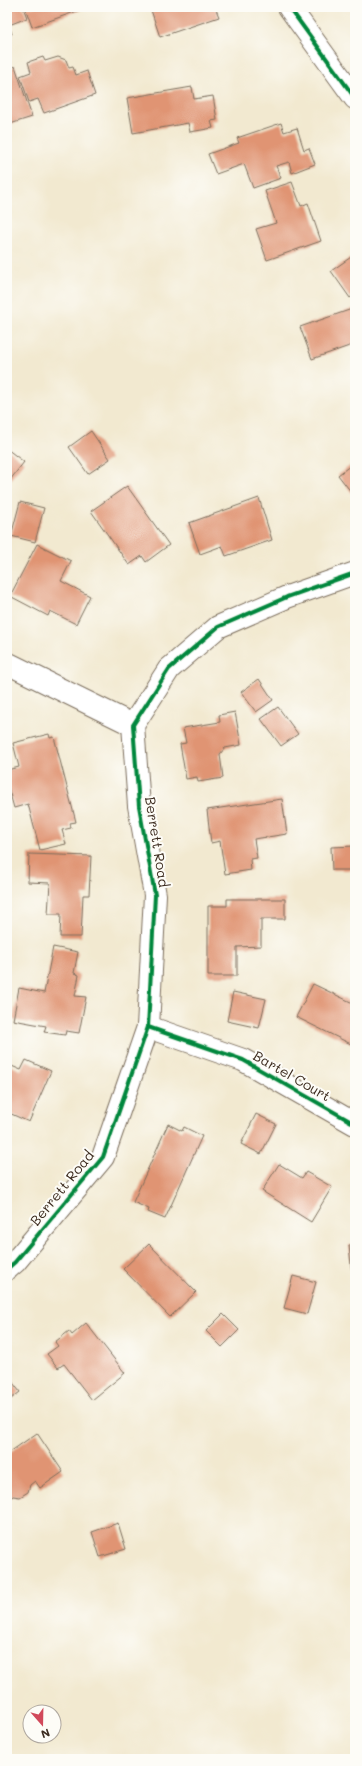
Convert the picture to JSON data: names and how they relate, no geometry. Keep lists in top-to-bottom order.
{
  "streets": {
    "street": ["Berrett Road", "Bartel Court"]
  },
  "crossings": [
    ["Berrett Road", "Bartel Court"]
  ],
  "north": "bottom"
}
